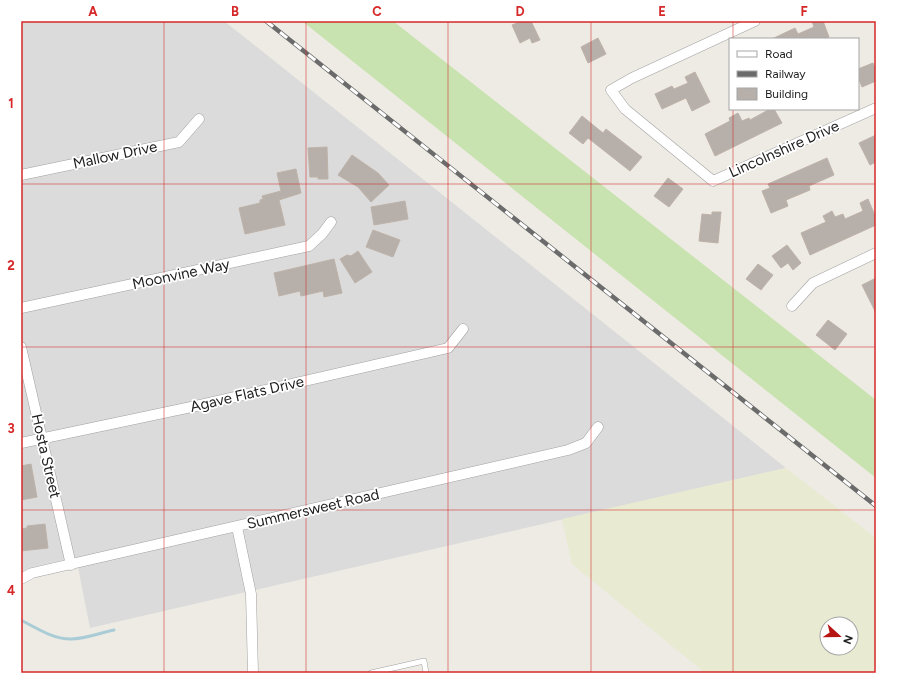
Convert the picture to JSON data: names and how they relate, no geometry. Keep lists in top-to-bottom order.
{
  "streets": {
    "street": [
      "Lincolnshire Drive",
      "Mallow Drive",
      "Moonvine Way",
      "Agave Flats Drive",
      "Hosta Street",
      "Summersweet Road"
    ]
  },
  "crossings": [
    ["Agave Flats Drive", "Hosta Street"],
    ["Hosta Street", "Summersweet Road"]
  ],
  "legend": ["Road", "Railway", "Building"],
  "north": "right",
  "grid": {
    "columns": [
      "A",
      "B",
      "C",
      "D",
      "E",
      "F"
    ],
    "rows": [
      "1",
      "2",
      "3",
      "4"
    ]
  }
}
